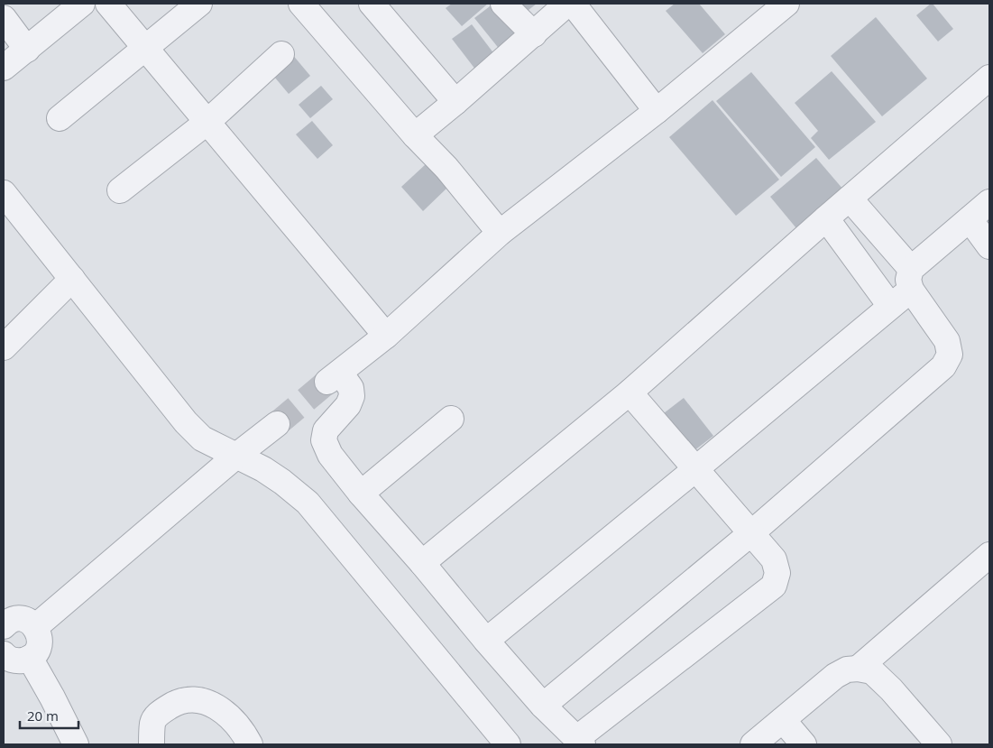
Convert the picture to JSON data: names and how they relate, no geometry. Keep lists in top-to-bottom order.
{
  "scale_bar": "20 m"
}
